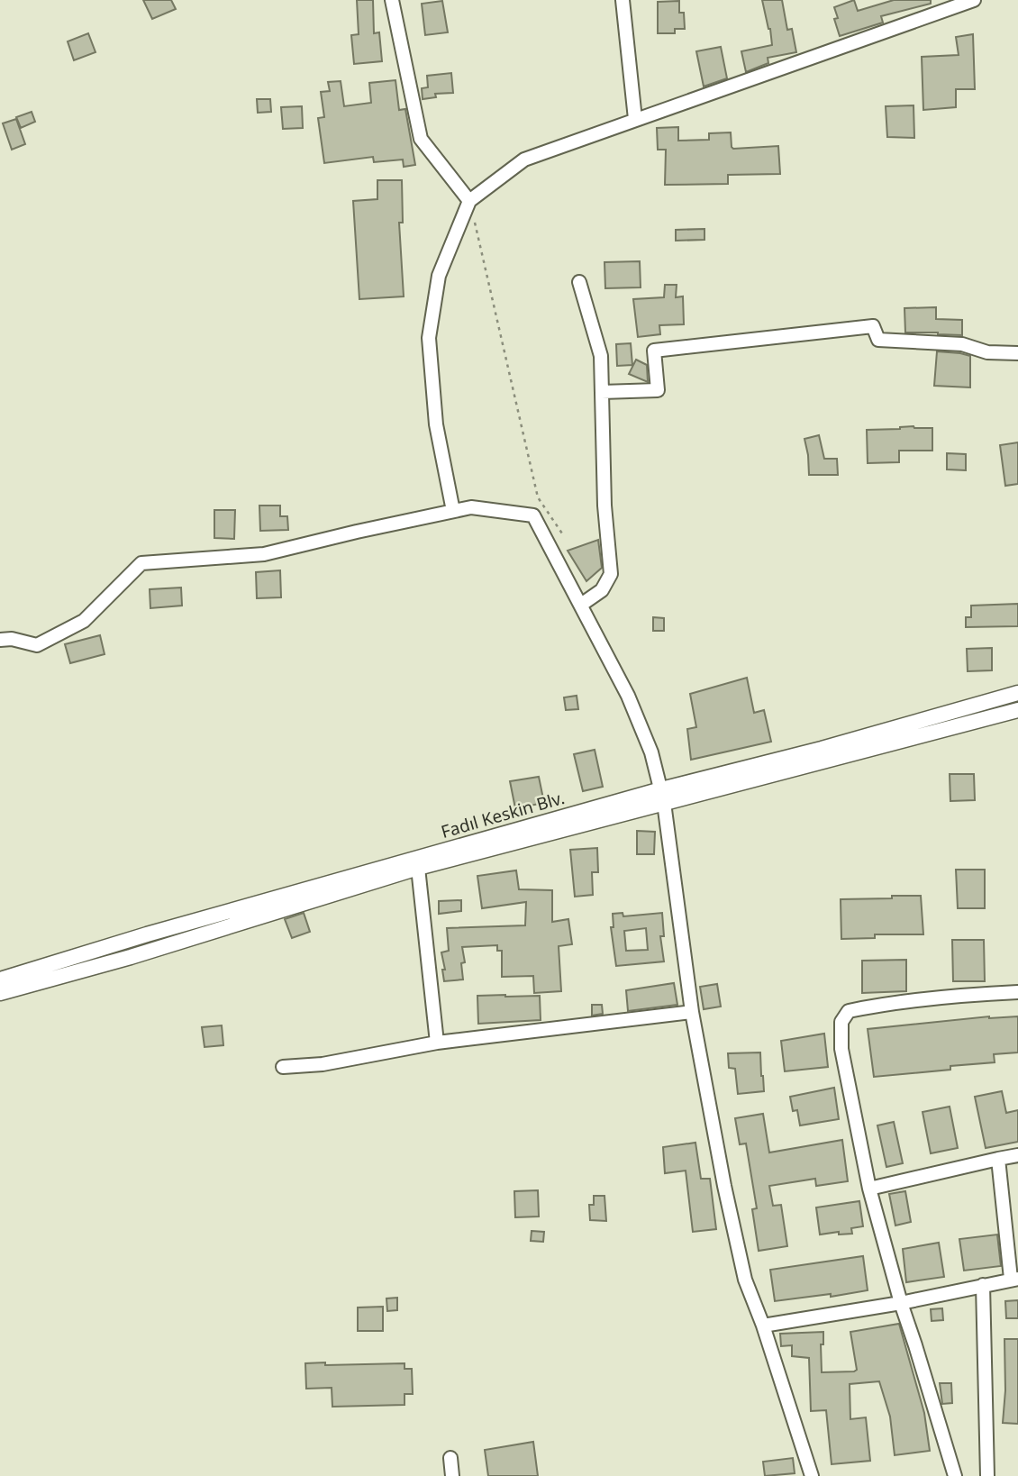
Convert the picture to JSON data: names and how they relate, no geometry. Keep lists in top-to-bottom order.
{
  "streets": {
    "street": ["Fadıl Keskin Blv."]
  }
}
